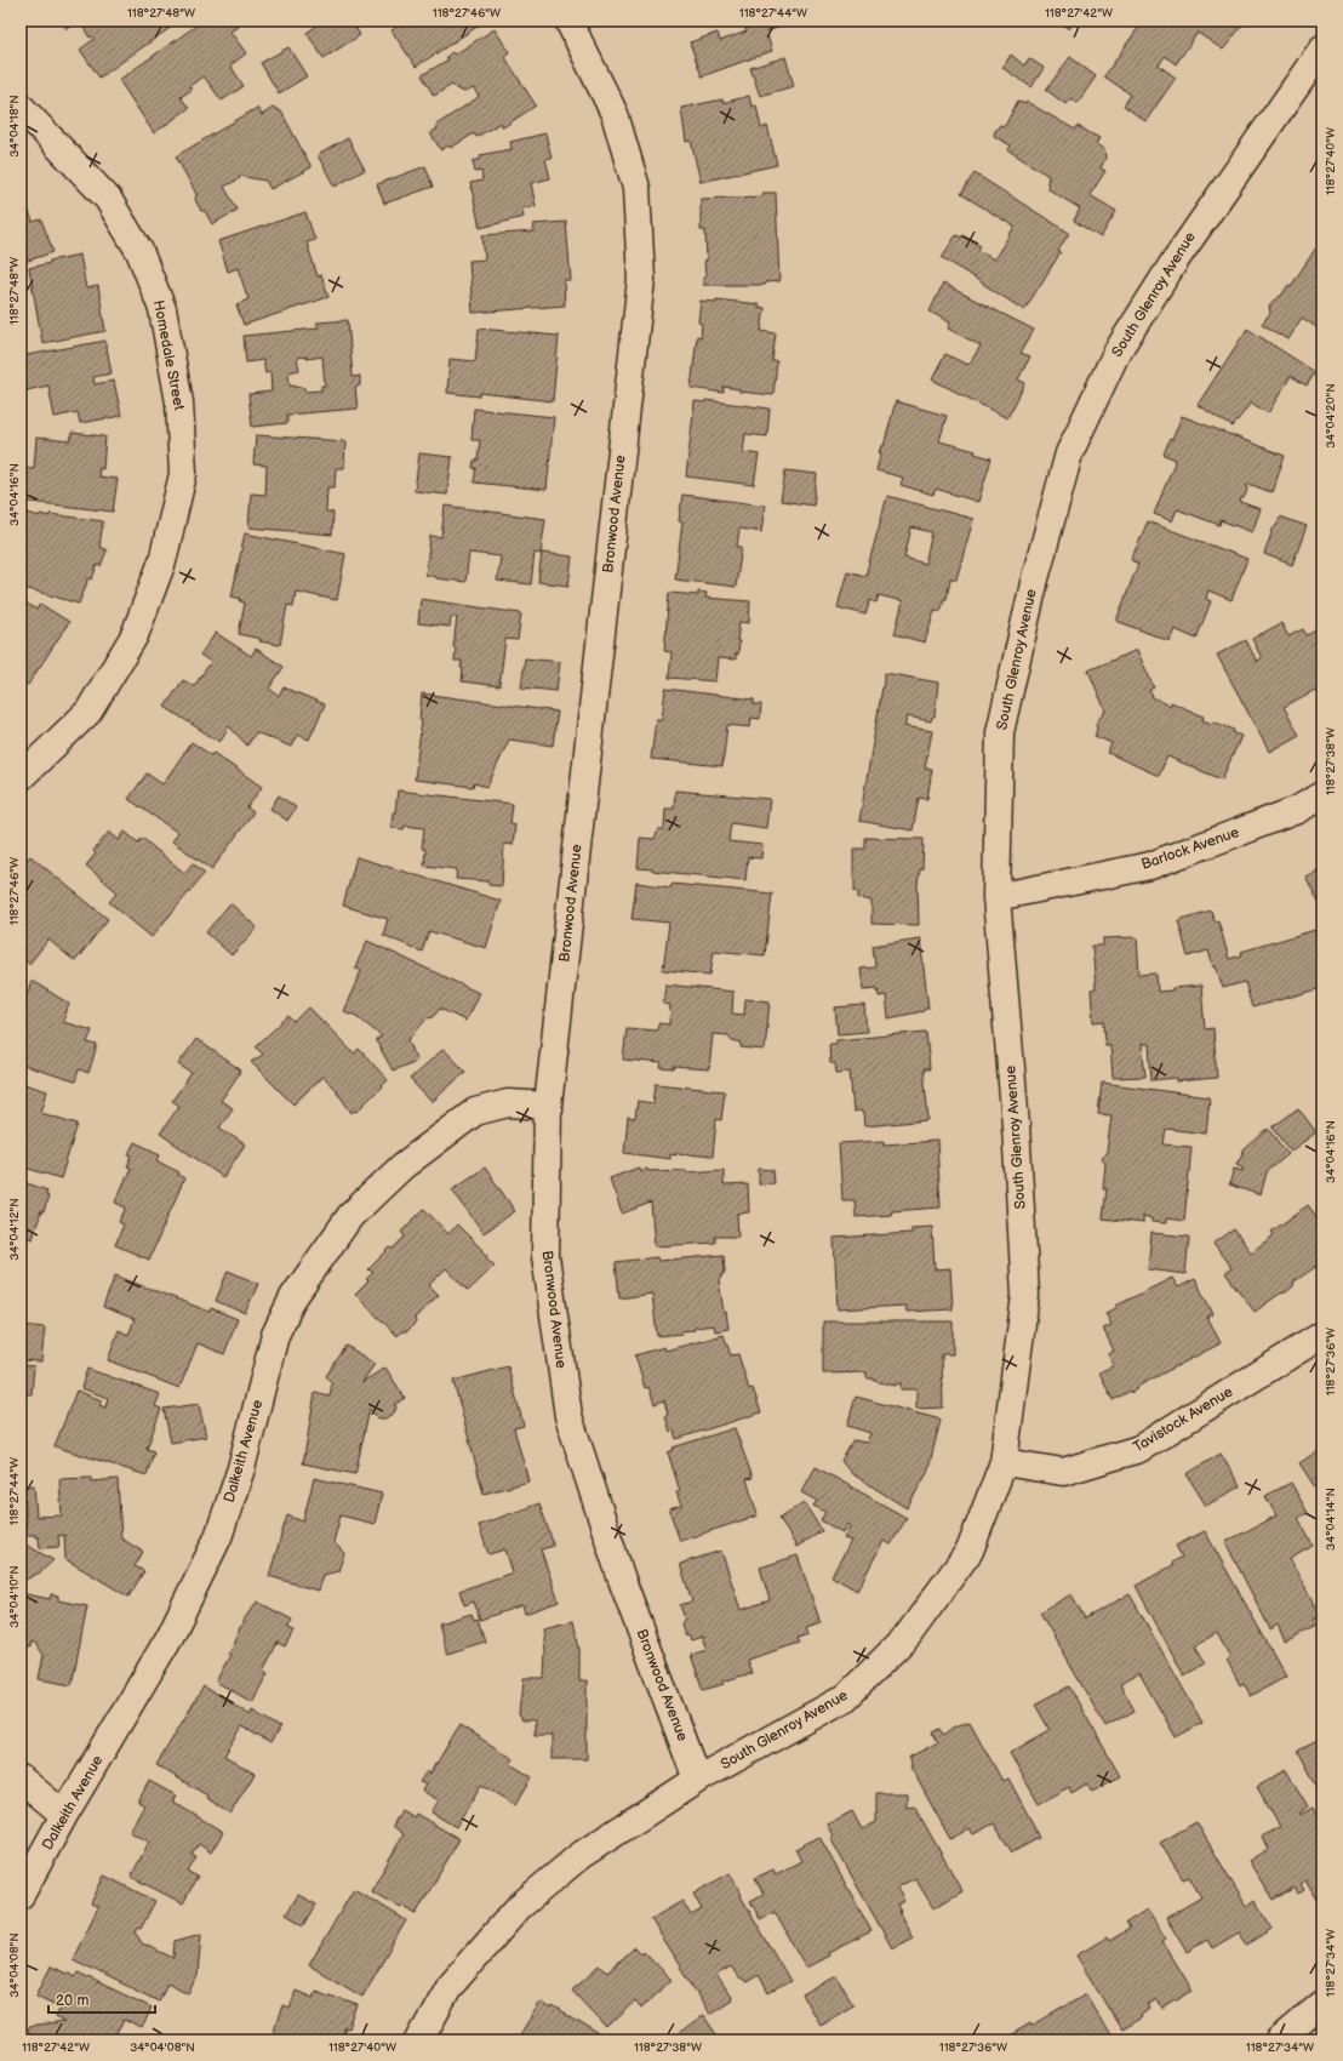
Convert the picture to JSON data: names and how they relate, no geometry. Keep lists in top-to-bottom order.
{
  "streets": {
    "street": [
      "South Glenroy Avenue",
      "Homedale Street",
      "Bronwood Avenue",
      "Barlock Avenue",
      "Tavistock Avenue",
      "Dalkeith Avenue"
    ]
  },
  "crossings": [
    ["South Glenroy Avenue", "Bronwood Avenue"],
    ["South Glenroy Avenue", "Barlock Avenue"],
    ["South Glenroy Avenue", "Tavistock Avenue"],
    ["Bronwood Avenue", "Dalkeith Avenue"]
  ],
  "scale_bar": "20 m",
  "coordinates": [
    "118°27'48\"W",
    "118°27'46\"W",
    "118°27'44\"W",
    "118°27'42\"W",
    "34°04'18\"N",
    "118°27'40\"W",
    "34°04'20\"N",
    "34°04'16\"N",
    "118°27'38\"W",
    "34°04'12\"N",
    "118°27'36\"W",
    "34°04'14\"N",
    "34°04'10\"N",
    "118°27'34\"W",
    "34°04'08\"N"
  ]
}
